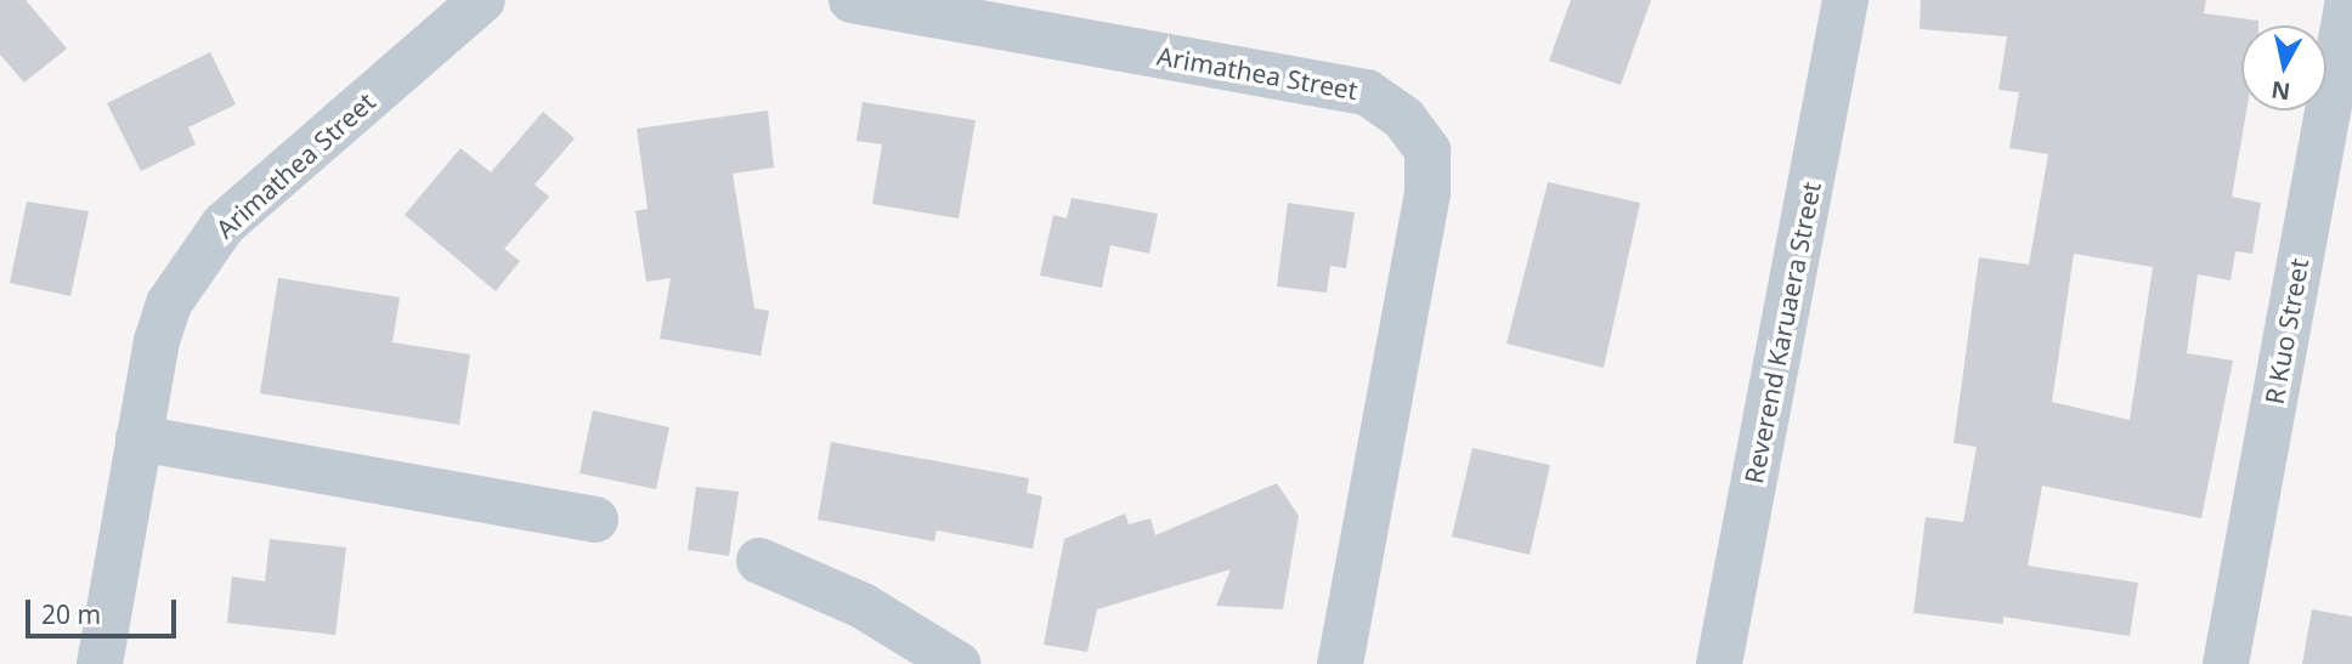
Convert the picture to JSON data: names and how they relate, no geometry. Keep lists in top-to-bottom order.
{
  "streets": {
    "street": ["Arimathea Street", "R Kuo Street", "Reverend Karuaera Street"]
  },
  "scale_bar": "20 m",
  "north": "bottom"
}
